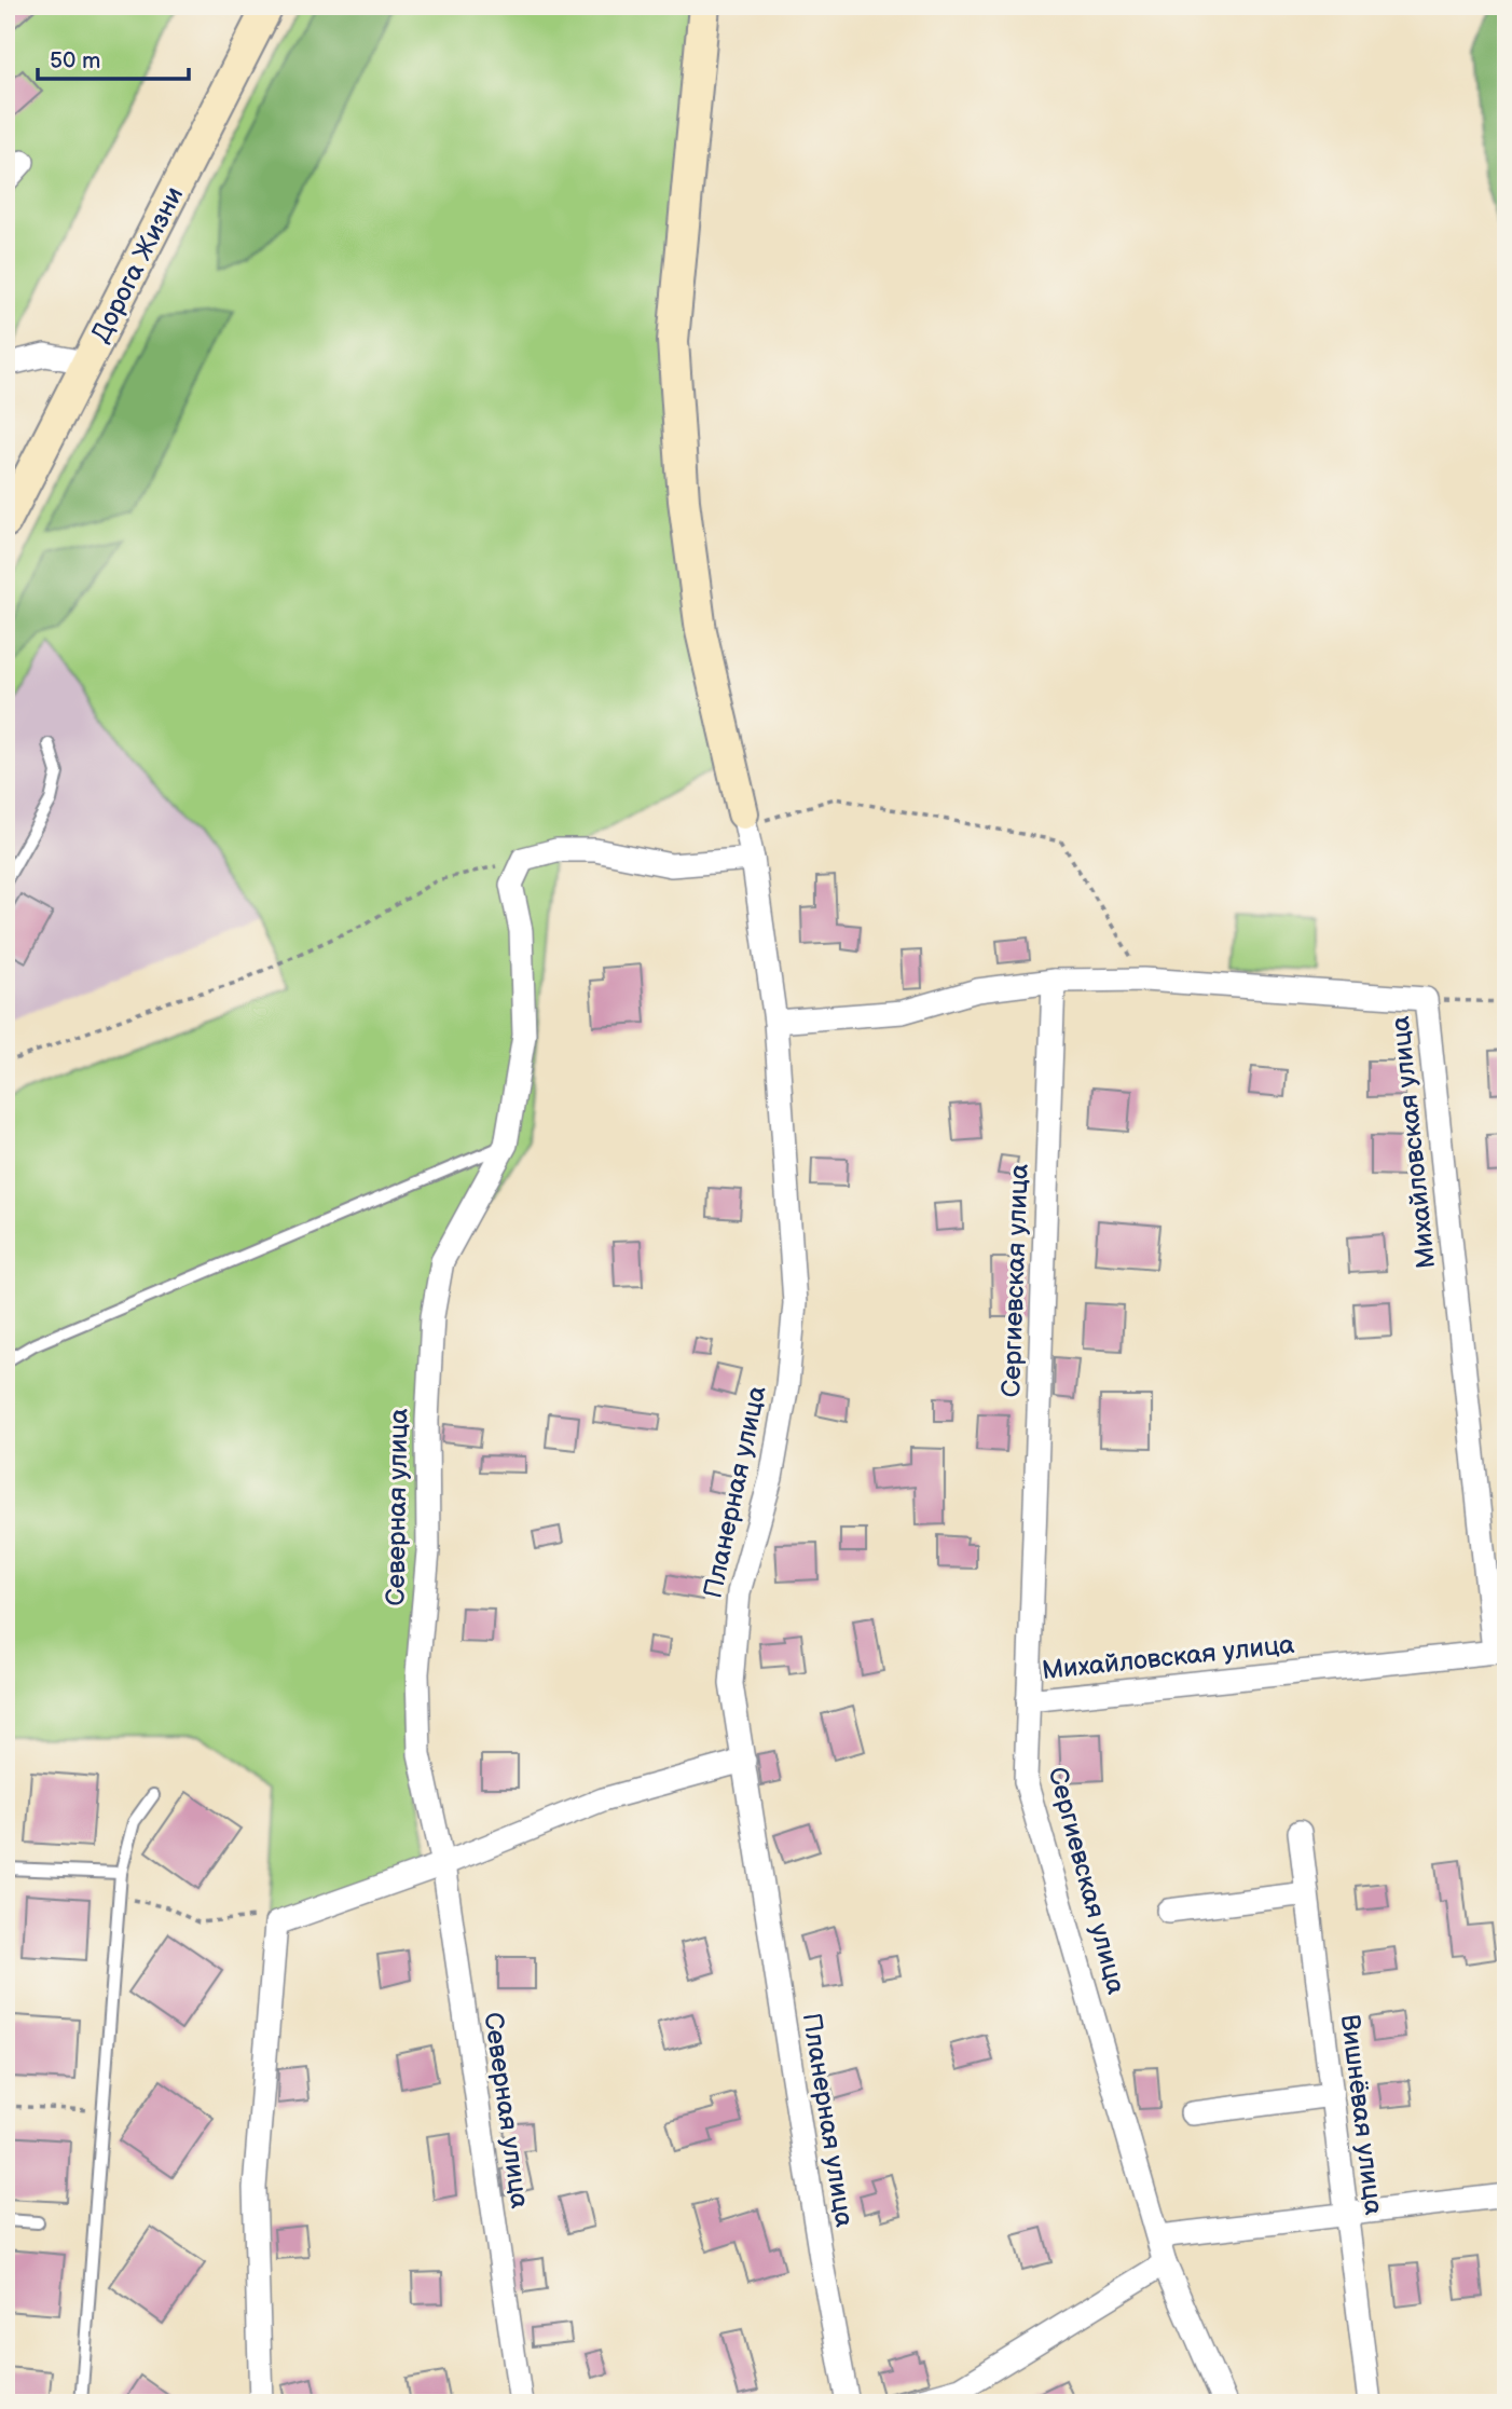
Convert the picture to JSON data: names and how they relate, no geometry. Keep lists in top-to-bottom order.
{
  "streets": {
    "street": [
      "Дорога Жизни",
      "Михайловская улица",
      "Сергиевская улица",
      "Планерная улица",
      "Северная улица",
      "Вишнёвая улица"
    ]
  },
  "crossings": [
    ["Михайловская улица", "Сергиевская улица"],
    ["Михайловская улица", "Планерная улица"]
  ],
  "scale_bar": "50 m"
}
